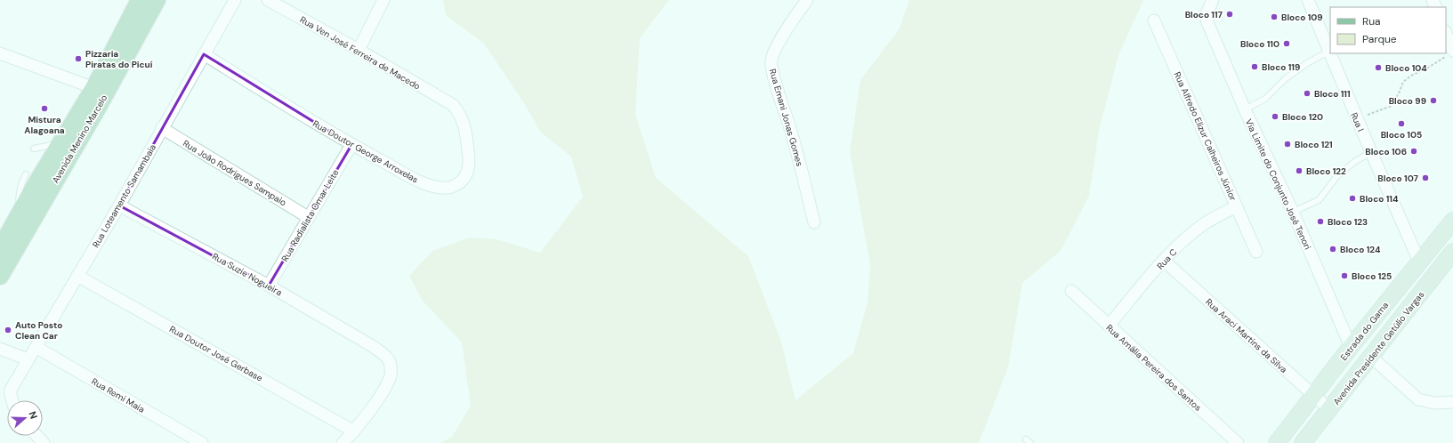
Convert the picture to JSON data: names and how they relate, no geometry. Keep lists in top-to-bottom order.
{
  "streets": {
    "main road": ["Avenida Menino Marcelo"],
    "street": [
      "Rua Ven José Ferreira de Macedo",
      "Rua Emani Jonas Gomes",
      "Rua I",
      "Rua Alfredo Elizur Calheiros Júnior",
      "Rua Doutor George Arroxelas",
      "Rua João Rodrigues Sampaio",
      "Via Limite do Conjunto José Tenori",
      "Rua Loteamento Samambaia",
      "Rua Radialista Omar Leite",
      "Rua C",
      "Rua Suzie Nogueira",
      "Estrada do Gama",
      "Rua Araci Martins da Silva",
      "Avenida Presidente Getúlio Vargas",
      "Rua Doutor José Gerbase",
      "Rua Amália Pereira dos Santos",
      "Rua Remi Maia"
    ]
  },
  "crossings": [
    ["Rua Ven José Ferreira de Macedo", "Rua Doutor George Arroxelas"],
    ["Rua I", "Estrada do Gama"],
    ["Rua Alfredo Elizur Calheiros Júnior", "Rua C"],
    ["Rua Doutor George Arroxelas", "Rua Loteamento Samambaia"],
    ["Rua Doutor George Arroxelas", "Rua Radialista Omar Leite"],
    ["Rua João Rodrigues Sampaio", "Rua Loteamento Samambaia"],
    ["Rua João Rodrigues Sampaio", "Rua Radialista Omar Leite"],
    ["Via Limite do Conjunto José Tenori", "Estrada do Gama"],
    ["Rua Loteamento Samambaia", "Rua Suzie Nogueira"],
    ["Rua Loteamento Samambaia", "Rua Doutor José Gerbase"],
    ["Rua Loteamento Samambaia", "Rua Remi Maia"],
    ["Rua Radialista Omar Leite", "Rua Suzie Nogueira"],
    ["Rua C", "Rua Araci Martins da Silva"],
    ["Rua C", "Rua Amália Pereira dos Santos"],
    ["Rua Suzie Nogueira", "Rua Doutor José Gerbase"],
    ["Estrada do Gama", "Rua Araci Martins da Silva"],
    ["Rua Araci Martins da Silva", "Avenida Presidente Getúlio Vargas"]
  ],
  "places": [
    "Bloco 117",
    "Bloco 109",
    "Bloco 110",
    "Pizzaria Piratas do Picuí",
    "Bloco 119",
    "Bloco 104",
    "Bloco 111",
    "Bloco 99",
    "Mistura Alagoana",
    "Bloco 120",
    "Bloco 105",
    "Bloco 121",
    "Bloco 106",
    "Bloco 122",
    "Bloco 107",
    "Bloco 114",
    "Bloco 123",
    "Bloco 124",
    "Bloco 125",
    "Auto Posto Clean Car"
  ],
  "legend": ["Rua", "Parque"],
  "north": "right"
}
